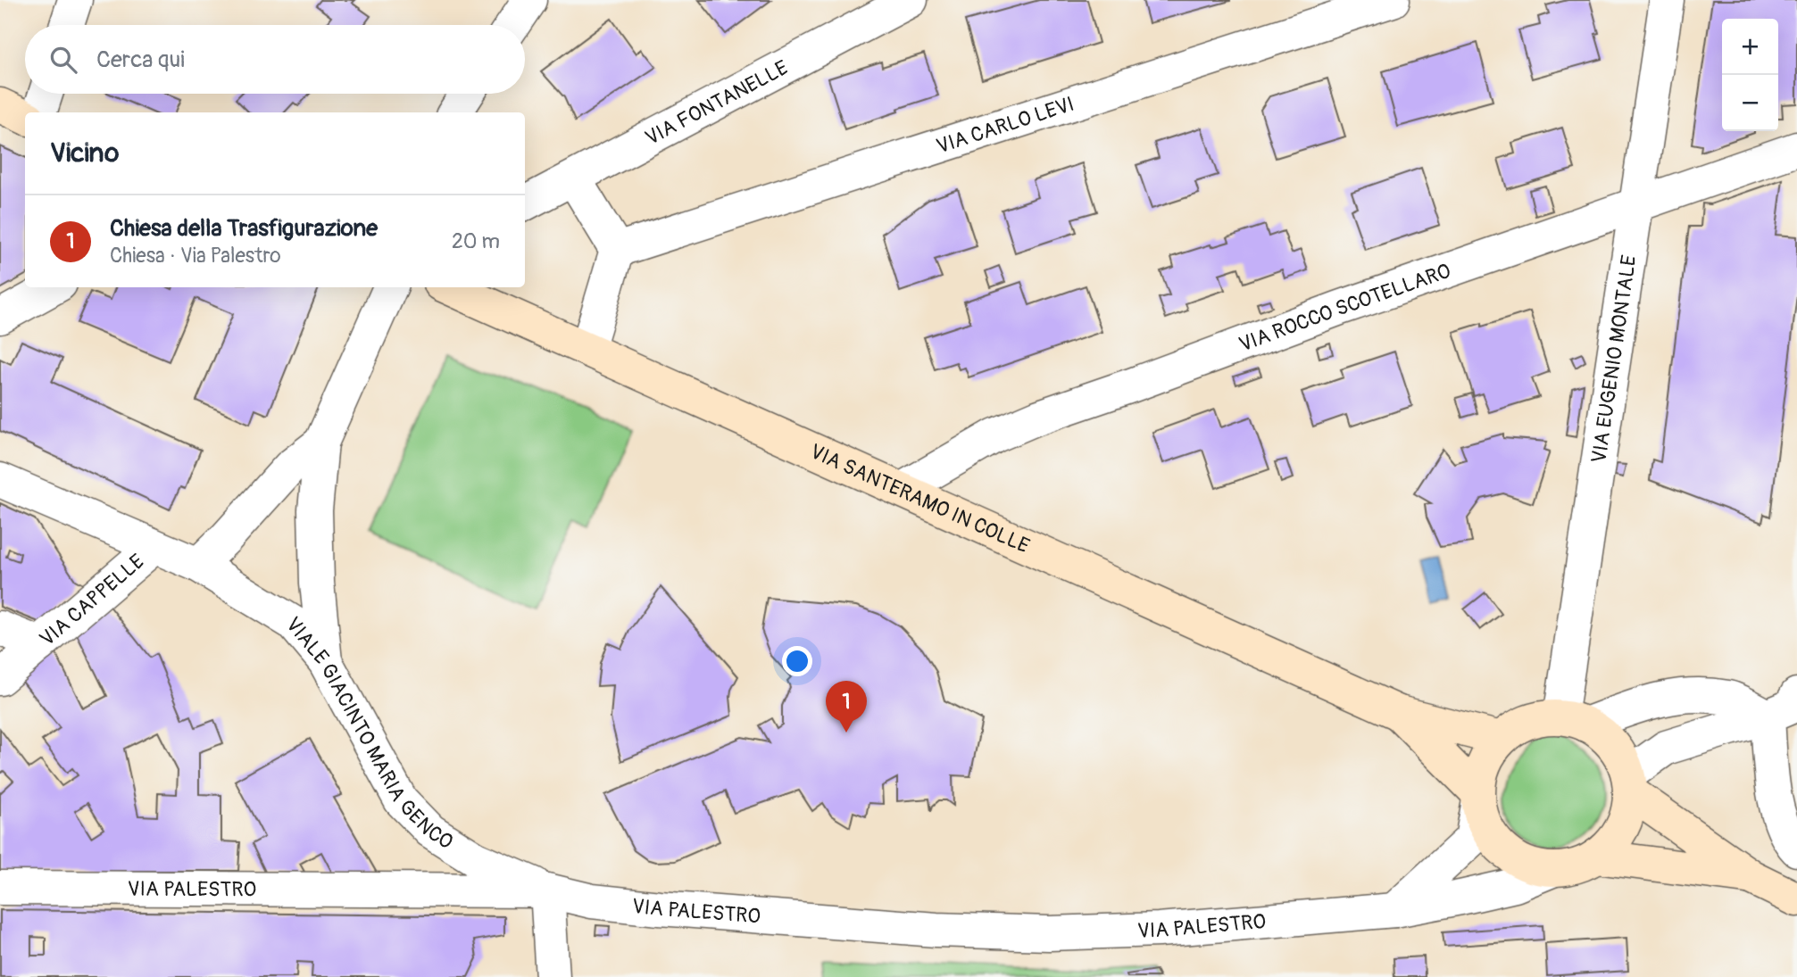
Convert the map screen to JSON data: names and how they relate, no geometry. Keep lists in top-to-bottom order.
{
  "streets": {
    "main road": ["VIA SANTERAMO IN COLLE"],
    "street": [
      "VIA FONTANELLE",
      "VIA CARLO LEVI",
      "VIA ROCCO SCOTELLARO",
      "VIA EUGENIO MONTALE",
      "VIA CAPPELLE",
      "VIALE GIACINTO MARIA GENCO",
      "VIA PALESTRO"
    ]
  },
  "crossings": [
    ["VIA ROCCO SCOTELLARO", "VIA EUGENIO MONTALE"],
    ["VIA ROCCO SCOTELLARO", "VIA SANTERAMO IN COLLE"],
    ["VIA EUGENIO MONTALE", "VIA PALESTRO"],
    ["VIA CAPPELLE", "VIALE GIACINTO MARIA GENCO"],
    ["VIALE GIACINTO MARIA GENCO", "VIA PALESTRO"]
  ],
  "page": {
    "map_buttons": ["+", "−"],
    "search": "Cerca qui",
    "heading": "Vicino",
    "list": [
      {
        "mark": "1",
        "name": "Chiesa della Trasfigurazione",
        "note": "Chiesa · Via Palestro",
        "value": "20 m"
      }
    ],
    "pins": "1"
  }
}
